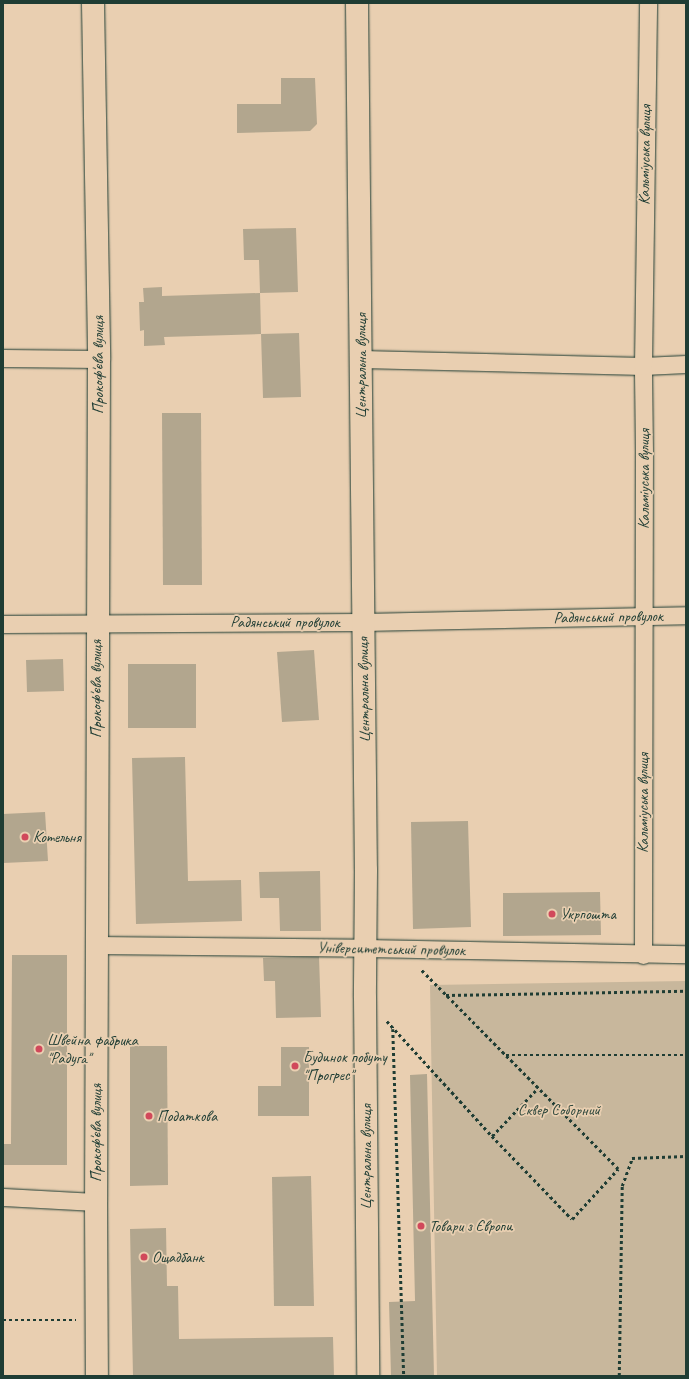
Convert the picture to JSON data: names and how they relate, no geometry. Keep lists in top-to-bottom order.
{
  "streets": {
    "street": [
      "Кальміуська вулиця",
      "Прокоф'єва вулиця",
      "Центральна вулиця",
      "Радянський провулок",
      "Університетський провулок"
    ]
  },
  "crossings": [
    ["Кальміуська вулиця", "Радянський провулок"],
    ["Кальміуська вулиця", "Університетський провулок"],
    ["Прокоф'єва вулиця", "Радянський провулок"],
    ["Прокоф'єва вулиця", "Університетський провулок"],
    ["Центральна вулиця", "Радянський провулок"],
    ["Центральна вулиця", "Університетський провулок"]
  ],
  "parks": ["Сквер Соборний"],
  "places": [
    "Котельня",
    "Укрпошта",
    "Швейна фабрика \"Радуга\"",
    "Будинок побуту \"Прогрес\"",
    "Податкова",
    "Товари з Європи",
    "Ощадбанк"
  ]
}
